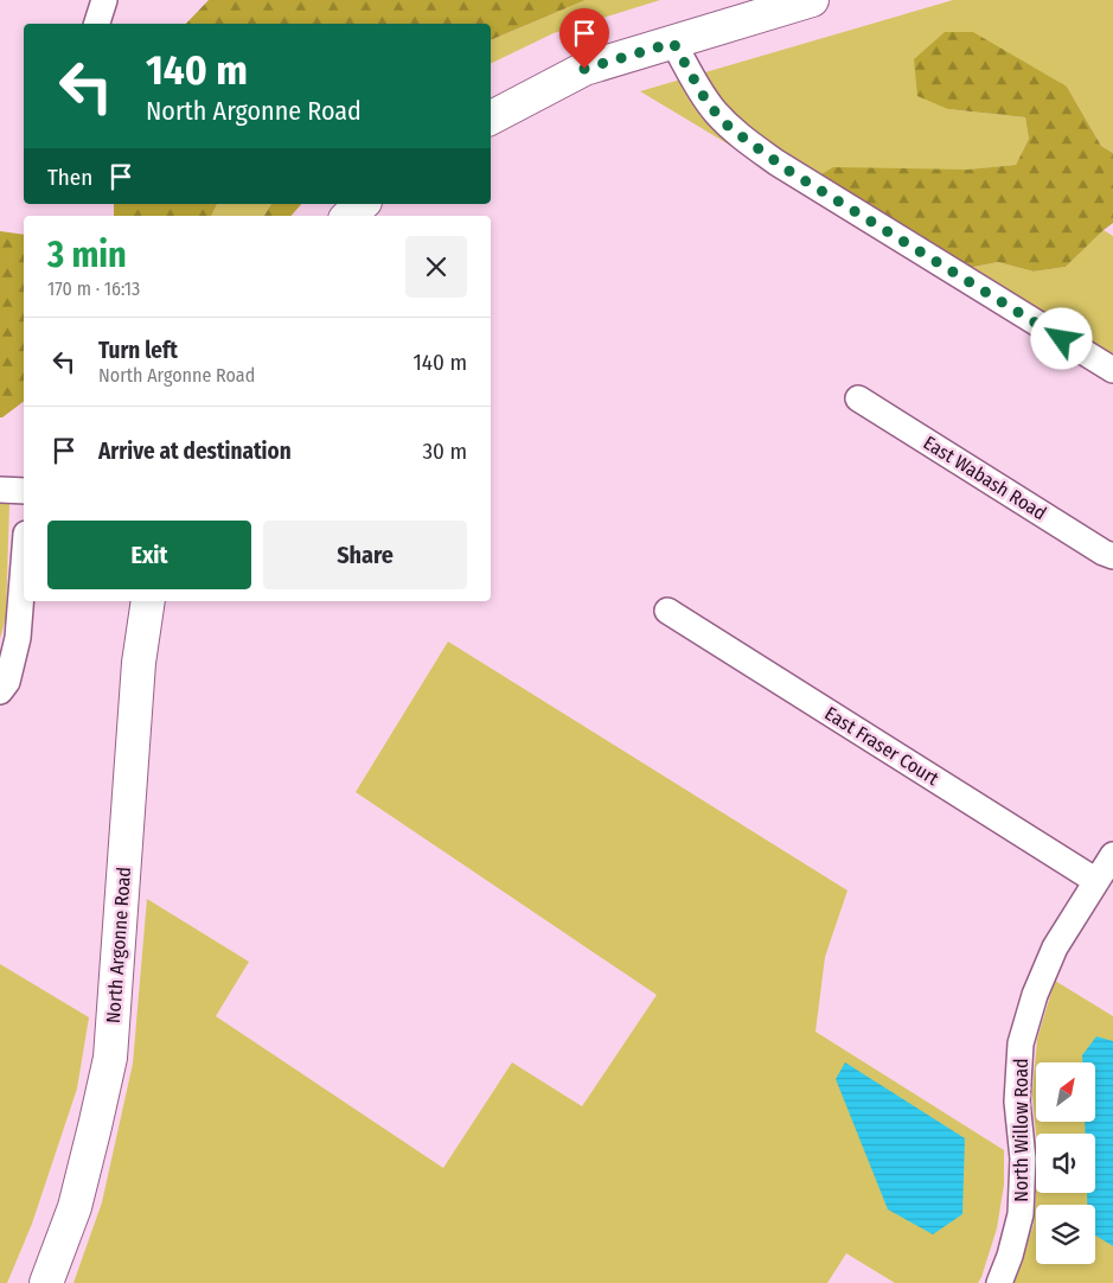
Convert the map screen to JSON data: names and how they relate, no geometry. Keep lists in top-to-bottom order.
{
  "streets": {
    "main road": ["North Argonne Road"],
    "street": ["East Wabash Road", "East Fraser Court", "North Willow Road"]
  },
  "crossings": [
    ["East Fraser Court", "North Willow Road"]
  ],
  "north": "top right",
  "page": {
    "turn": ["140 m", "North Argonne Road"],
    "then": "Then",
    "heading": ["3 min", "170 m · 16:13"],
    "list": [
      {
        "name": "Turn left",
        "note": "North Argonne Road",
        "value": "140 m"
      },
      {
        "name": "Arrive at destination",
        "value": "30 m"
      }
    ],
    "buttons": ["Exit", "Share"]
  }
}
